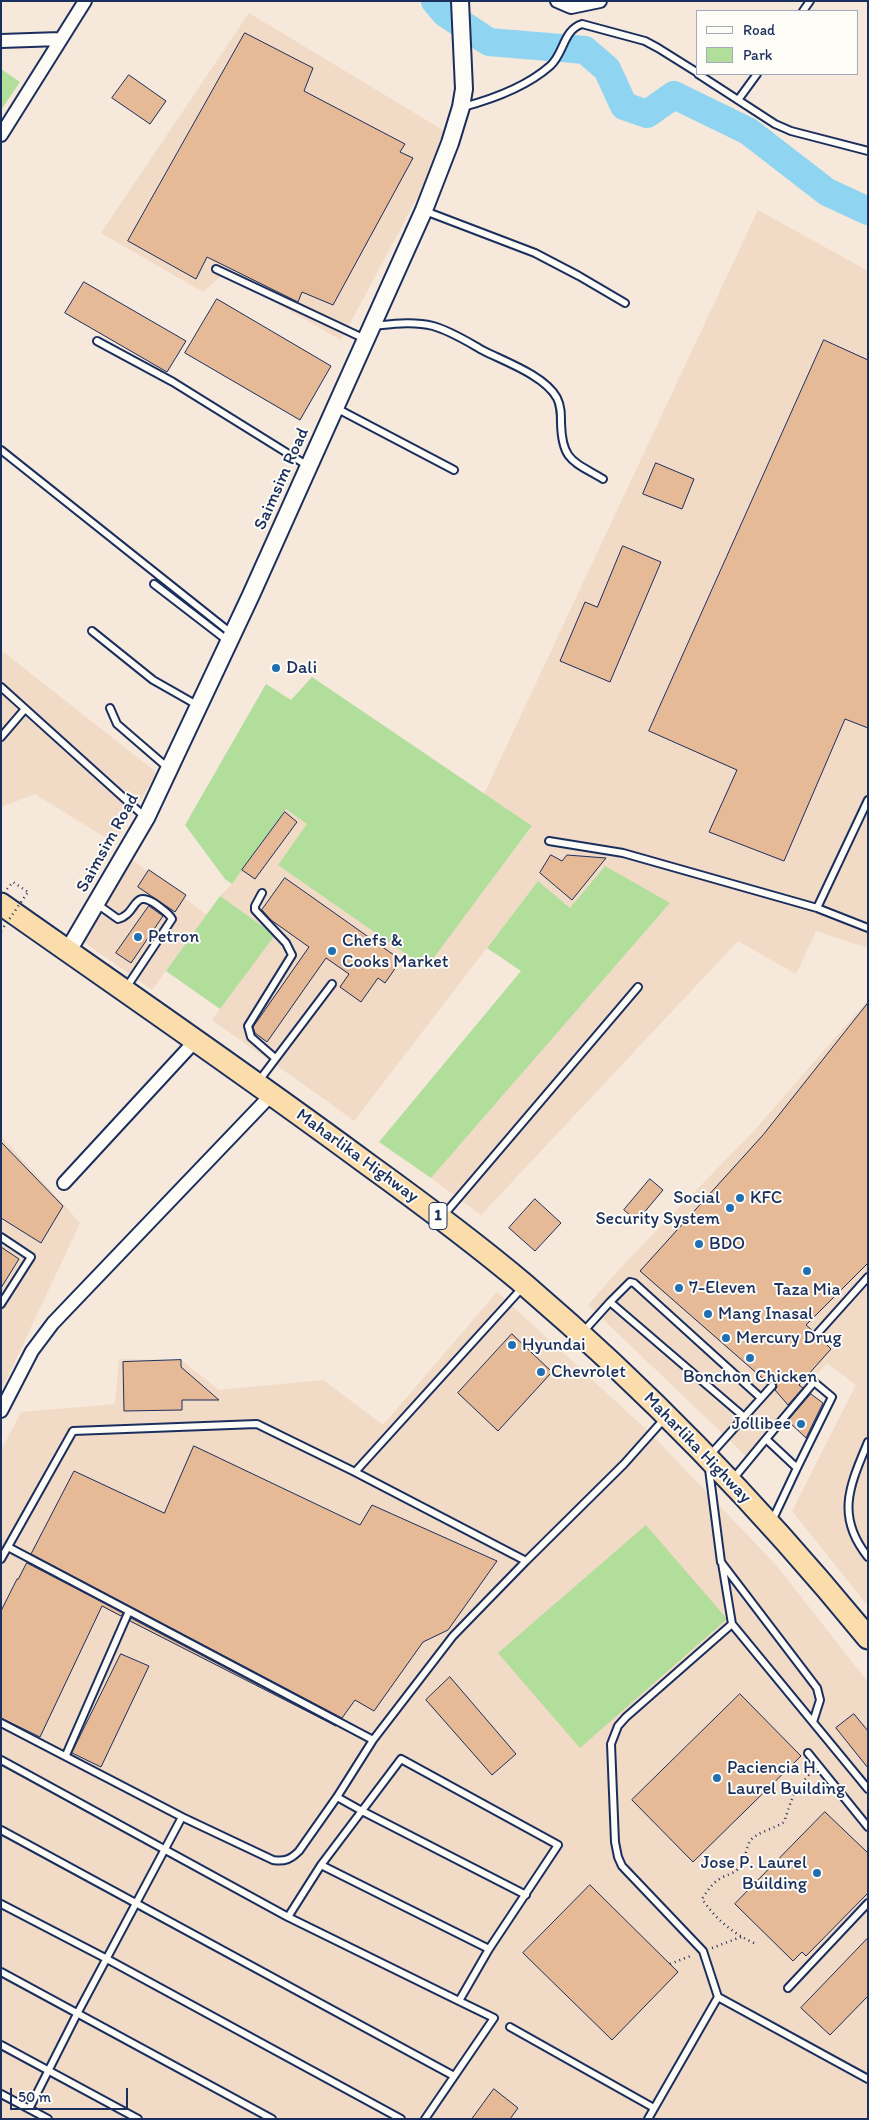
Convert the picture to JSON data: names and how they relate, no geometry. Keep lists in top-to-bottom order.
{
  "streets": {
    "highway": ["Maharlika Highway", "1"],
    "street": ["Saimsim Road"]
  },
  "crossings": [
    ["Saimsim Road", "Maharlika Highway"]
  ],
  "places": [
    "Dali",
    "Petron",
    "Chefs & Cooks Market",
    "KFC",
    "Social Security System",
    "BDO",
    "Taza Mia",
    "7-Eleven",
    "Mang Inasal",
    "Mercury Drug",
    "Hyundai",
    "Bonchon Chicken",
    "Chevrolet",
    "Jollibee",
    "Paciencia H. Laurel Building",
    "Jose P. Laurel Building"
  ],
  "legend": ["Road", "Park"],
  "scale_bar": "50 m"
}
